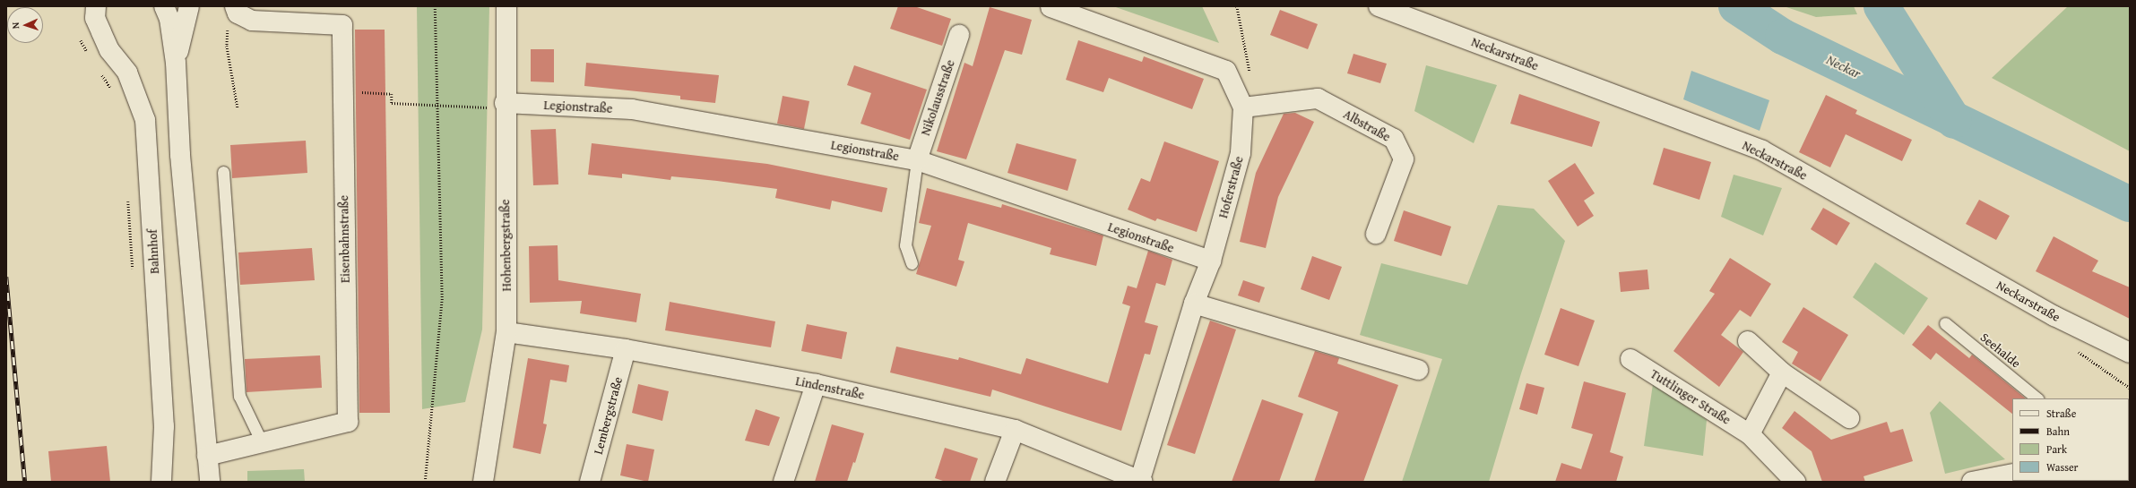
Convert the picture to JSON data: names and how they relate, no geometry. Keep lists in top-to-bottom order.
{
  "streets": {
    "street": [
      "Neckarstraße",
      "Nikolausstraße",
      "Legionstraße",
      "Albstraße",
      "Hoferstraße",
      "Eisenbahnstraße",
      "Hohenbergstraße",
      "Bahnhof",
      "Lindenstraße",
      "Tuttlinger Straße",
      "Lembergstraße"
    ],
    "lane": ["Seehalde"]
  },
  "crossings": [
    ["Nikolausstraße", "Legionstraße"],
    ["Legionstraße", "Hoferstraße"],
    ["Legionstraße", "Hohenbergstraße"],
    ["Albstraße", "Hoferstraße"],
    ["Hoferstraße", "Lindenstraße"],
    ["Hohenbergstraße", "Lindenstraße"],
    ["Lindenstraße", "Lembergstraße"]
  ],
  "water": ["Neckar"],
  "legend": [
    "Straße",
    "Bahn",
    "Park",
    "Wasser"
  ],
  "north": "left"
}
